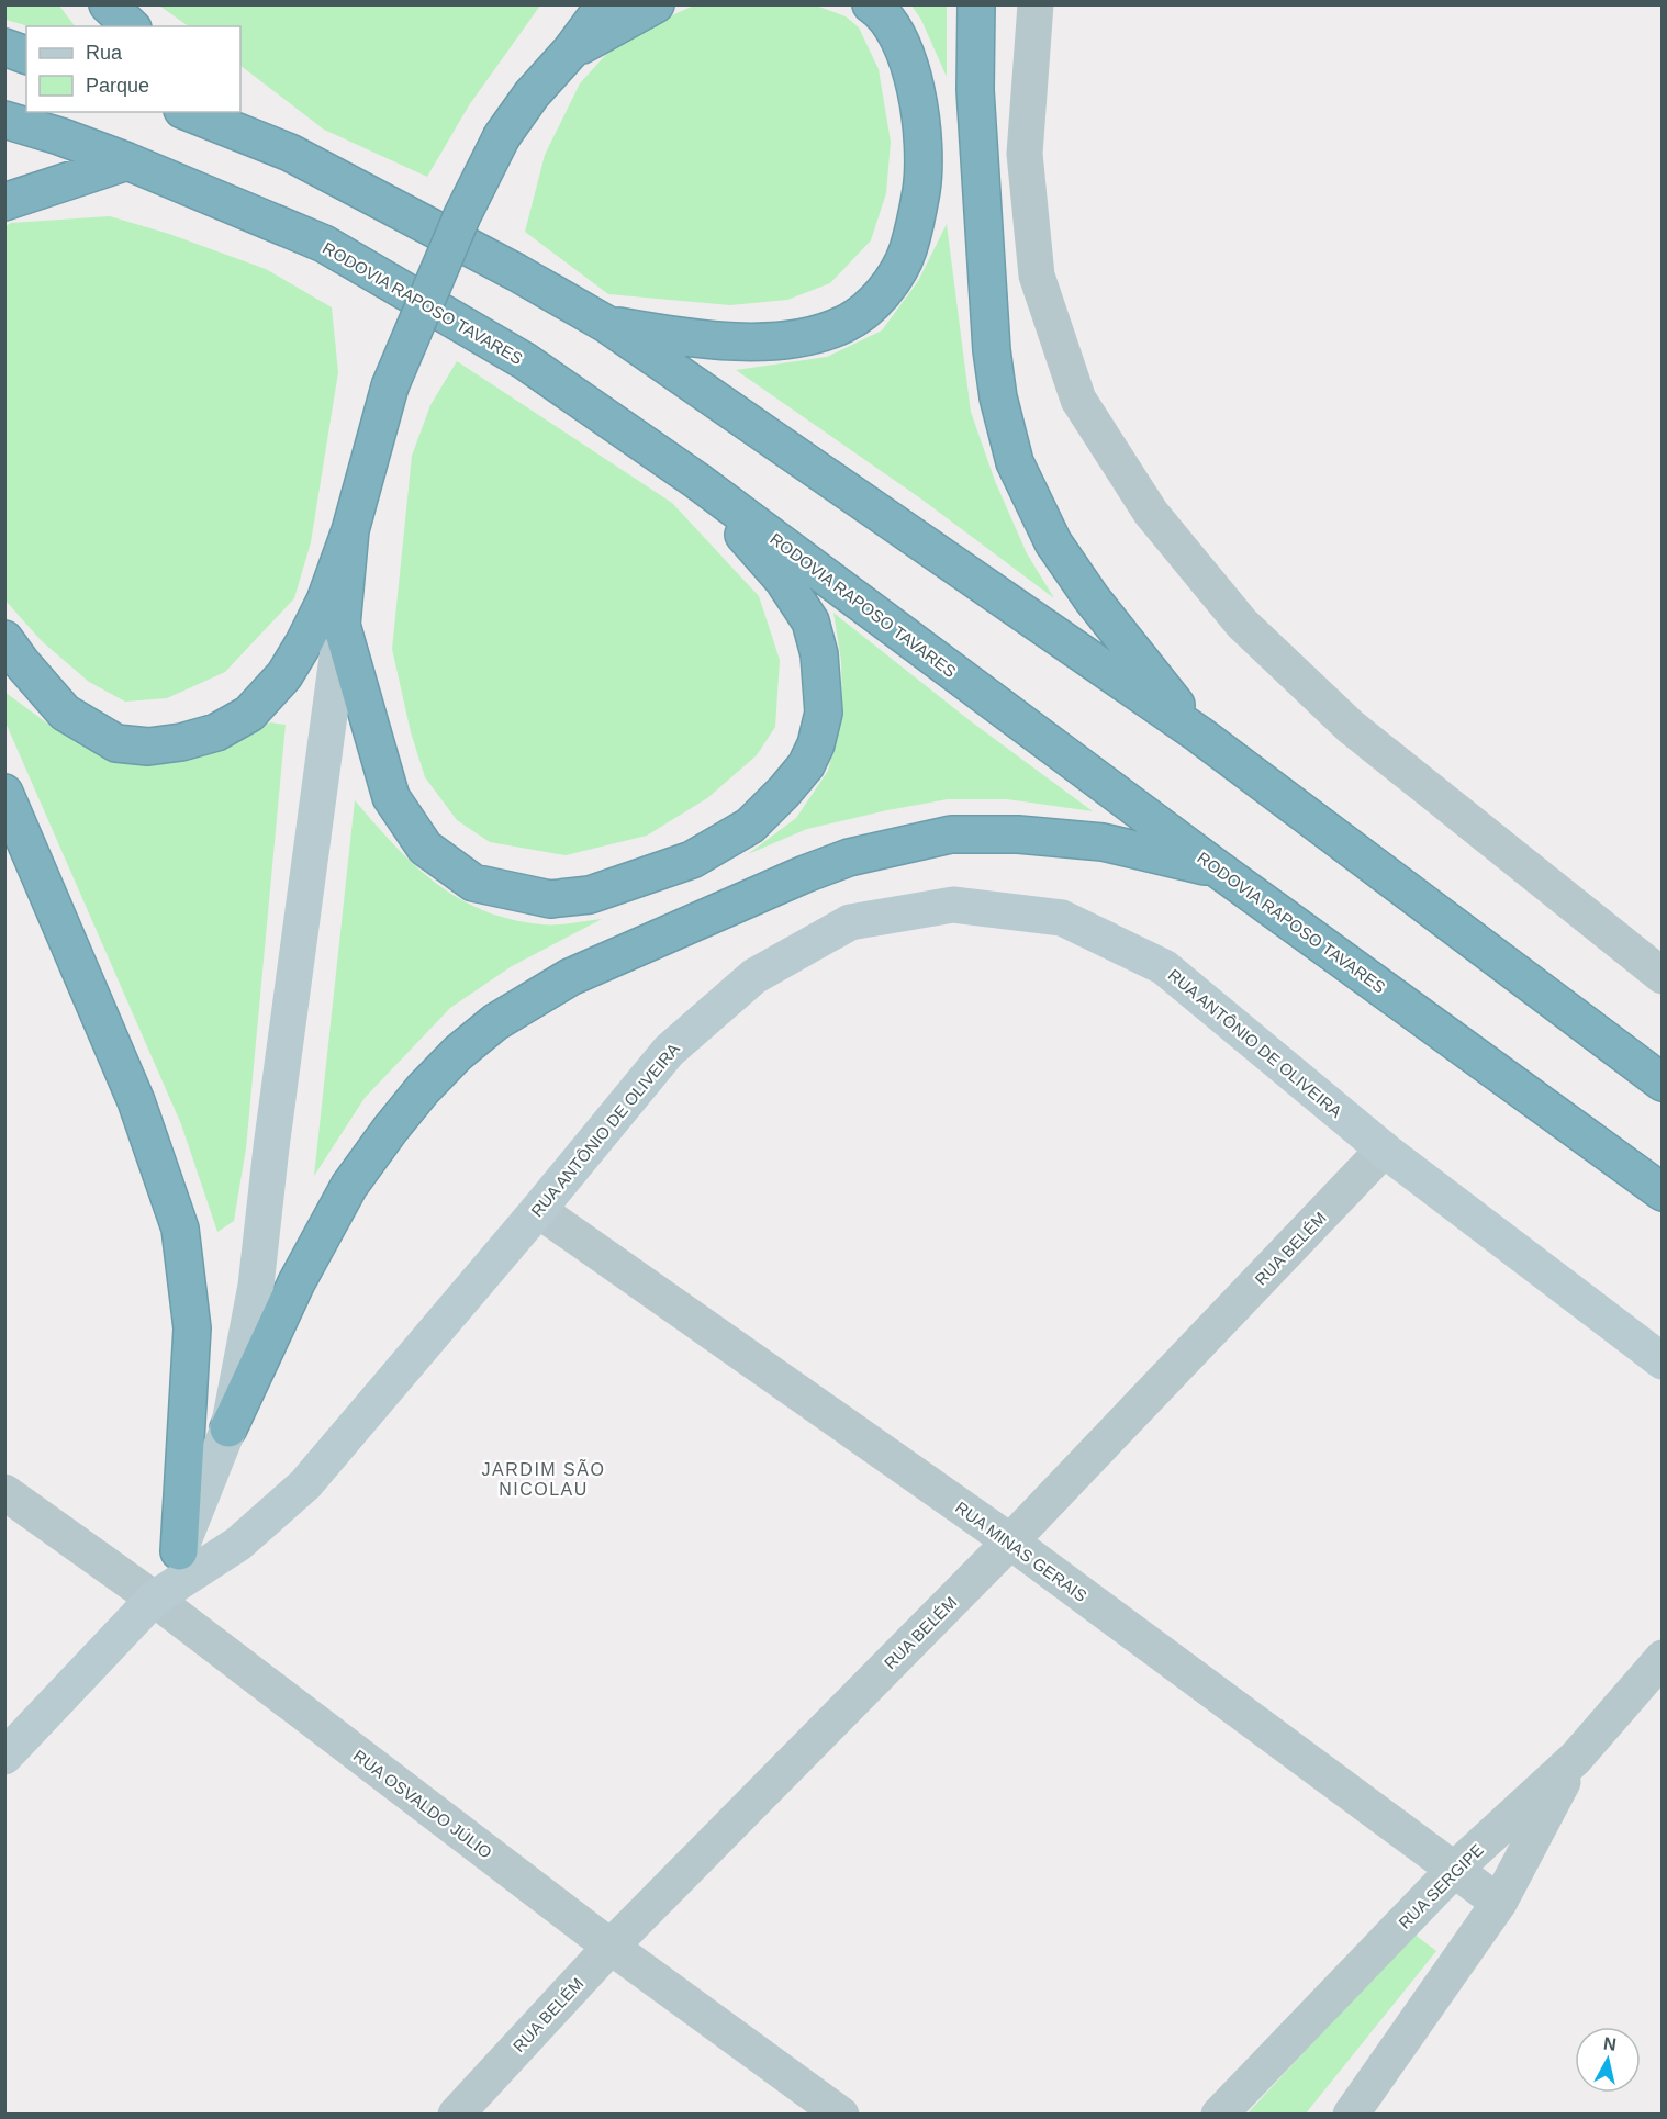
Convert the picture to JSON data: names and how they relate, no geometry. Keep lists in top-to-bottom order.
{
  "streets": {
    "highway": ["RODOVIA RAPOSO TAVARES"],
    "main road": ["RUA ANTÔNIO DE OLIVEIRA"],
    "street": [
      "RUA BELÉM",
      "RUA MINAS GERAIS",
      "RUA OSVALDO JÚLIO",
      "RUA SERGIPE"
    ]
  },
  "crossings": [
    ["RUA ANTÔNIO DE OLIVEIRA", "RUA BELÉM"],
    ["RUA ANTÔNIO DE OLIVEIRA", "RUA MINAS GERAIS"],
    ["RUA ANTÔNIO DE OLIVEIRA", "RUA OSVALDO JÚLIO"],
    ["RUA BELÉM", "RUA MINAS GERAIS"],
    ["RUA BELÉM", "RUA OSVALDO JÚLIO"],
    ["RUA MINAS GERAIS", "RUA SERGIPE"]
  ],
  "districts": ["JARDIM SÃO NICOLAU"],
  "legend": ["Rua", "Parque"],
  "north": "top"
}
